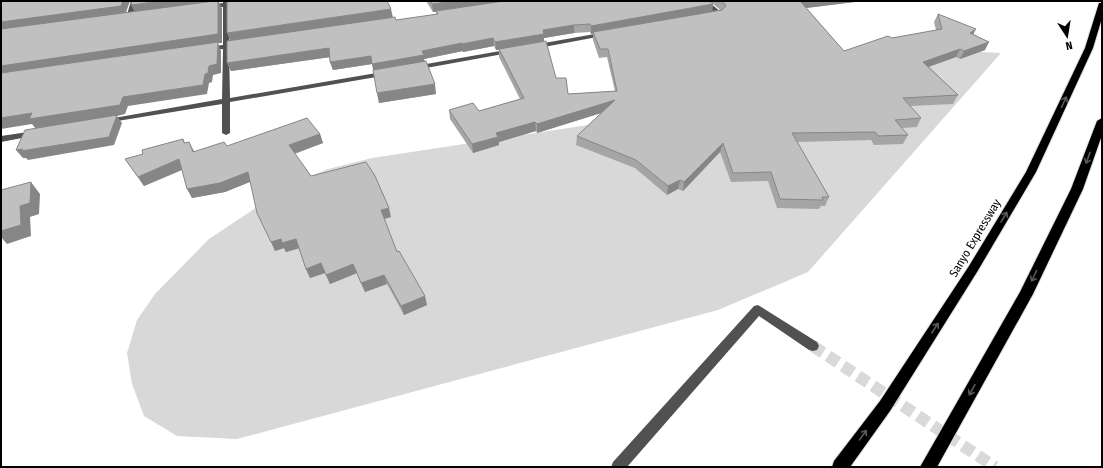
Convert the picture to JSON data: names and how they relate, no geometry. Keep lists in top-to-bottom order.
{
  "streets": {
    "highway": ["Sanyo Expressway"]
  },
  "north": "bottom"
}
